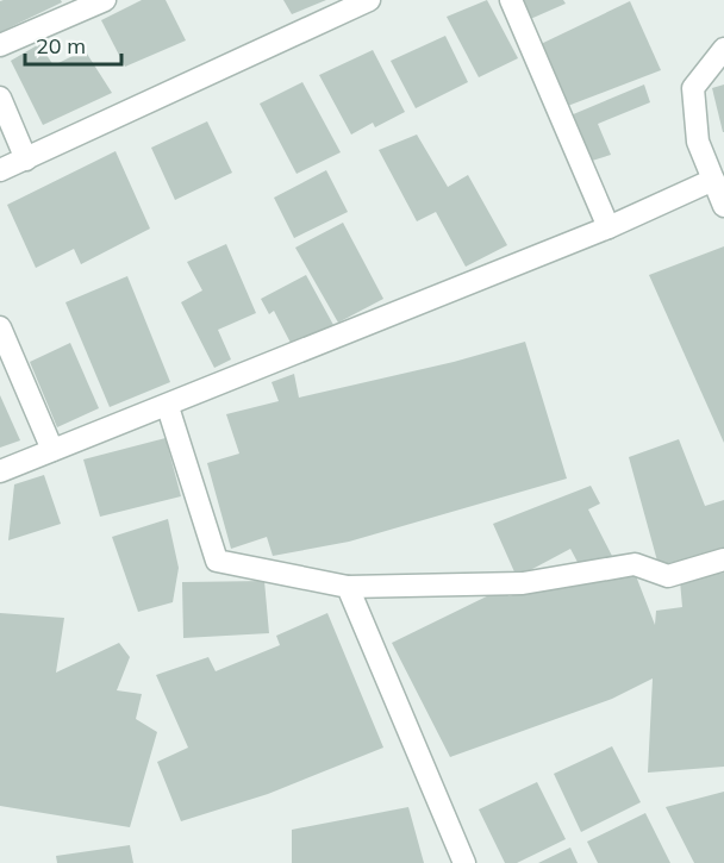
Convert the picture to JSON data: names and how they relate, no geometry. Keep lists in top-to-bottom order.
{
  "scale_bar": "20 m"
}
